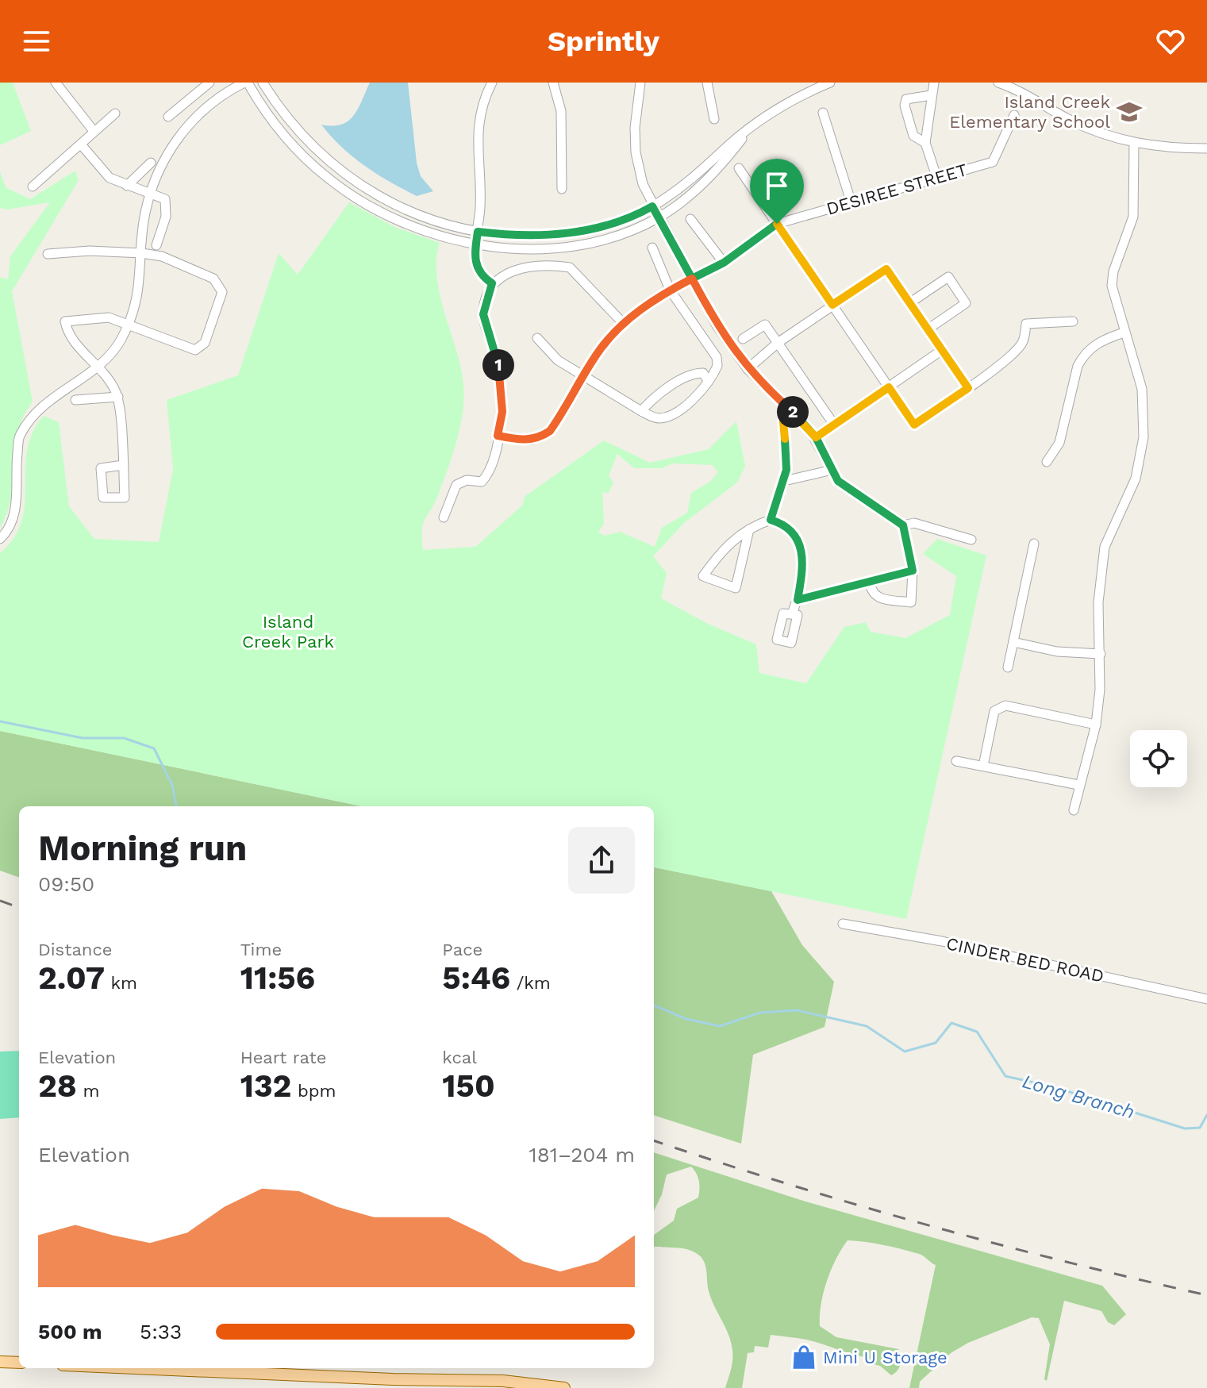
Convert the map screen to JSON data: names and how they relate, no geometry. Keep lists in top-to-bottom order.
{
  "streets": {
    "street": ["DESIREE STREET", "CINDER BED ROAD"]
  },
  "water": ["Long Branch"],
  "parks": ["Island Creek Park"],
  "places": {
    "school or university": ["Island Creek Elementary School"],
    "shop": ["Mini U Storage"]
  },
  "page": {
    "header": "Sprintly",
    "pins": ["1", "2"],
    "heading": ["Morning run", "09:50"],
    "stats": [
      ["Distance", "2.07 km"],
      ["Time", "11:56"],
      ["Pace", "5:46 /km"],
      ["Elevation", "28 m"],
      ["Heart rate", "132 bpm"],
      ["kcal", "150"]
    ],
    "chart": ["Elevation", "181–204 m"],
    "list": [
      {
        "name": "500 m",
        "note": "5:33"
      }
    ]
  }
}
